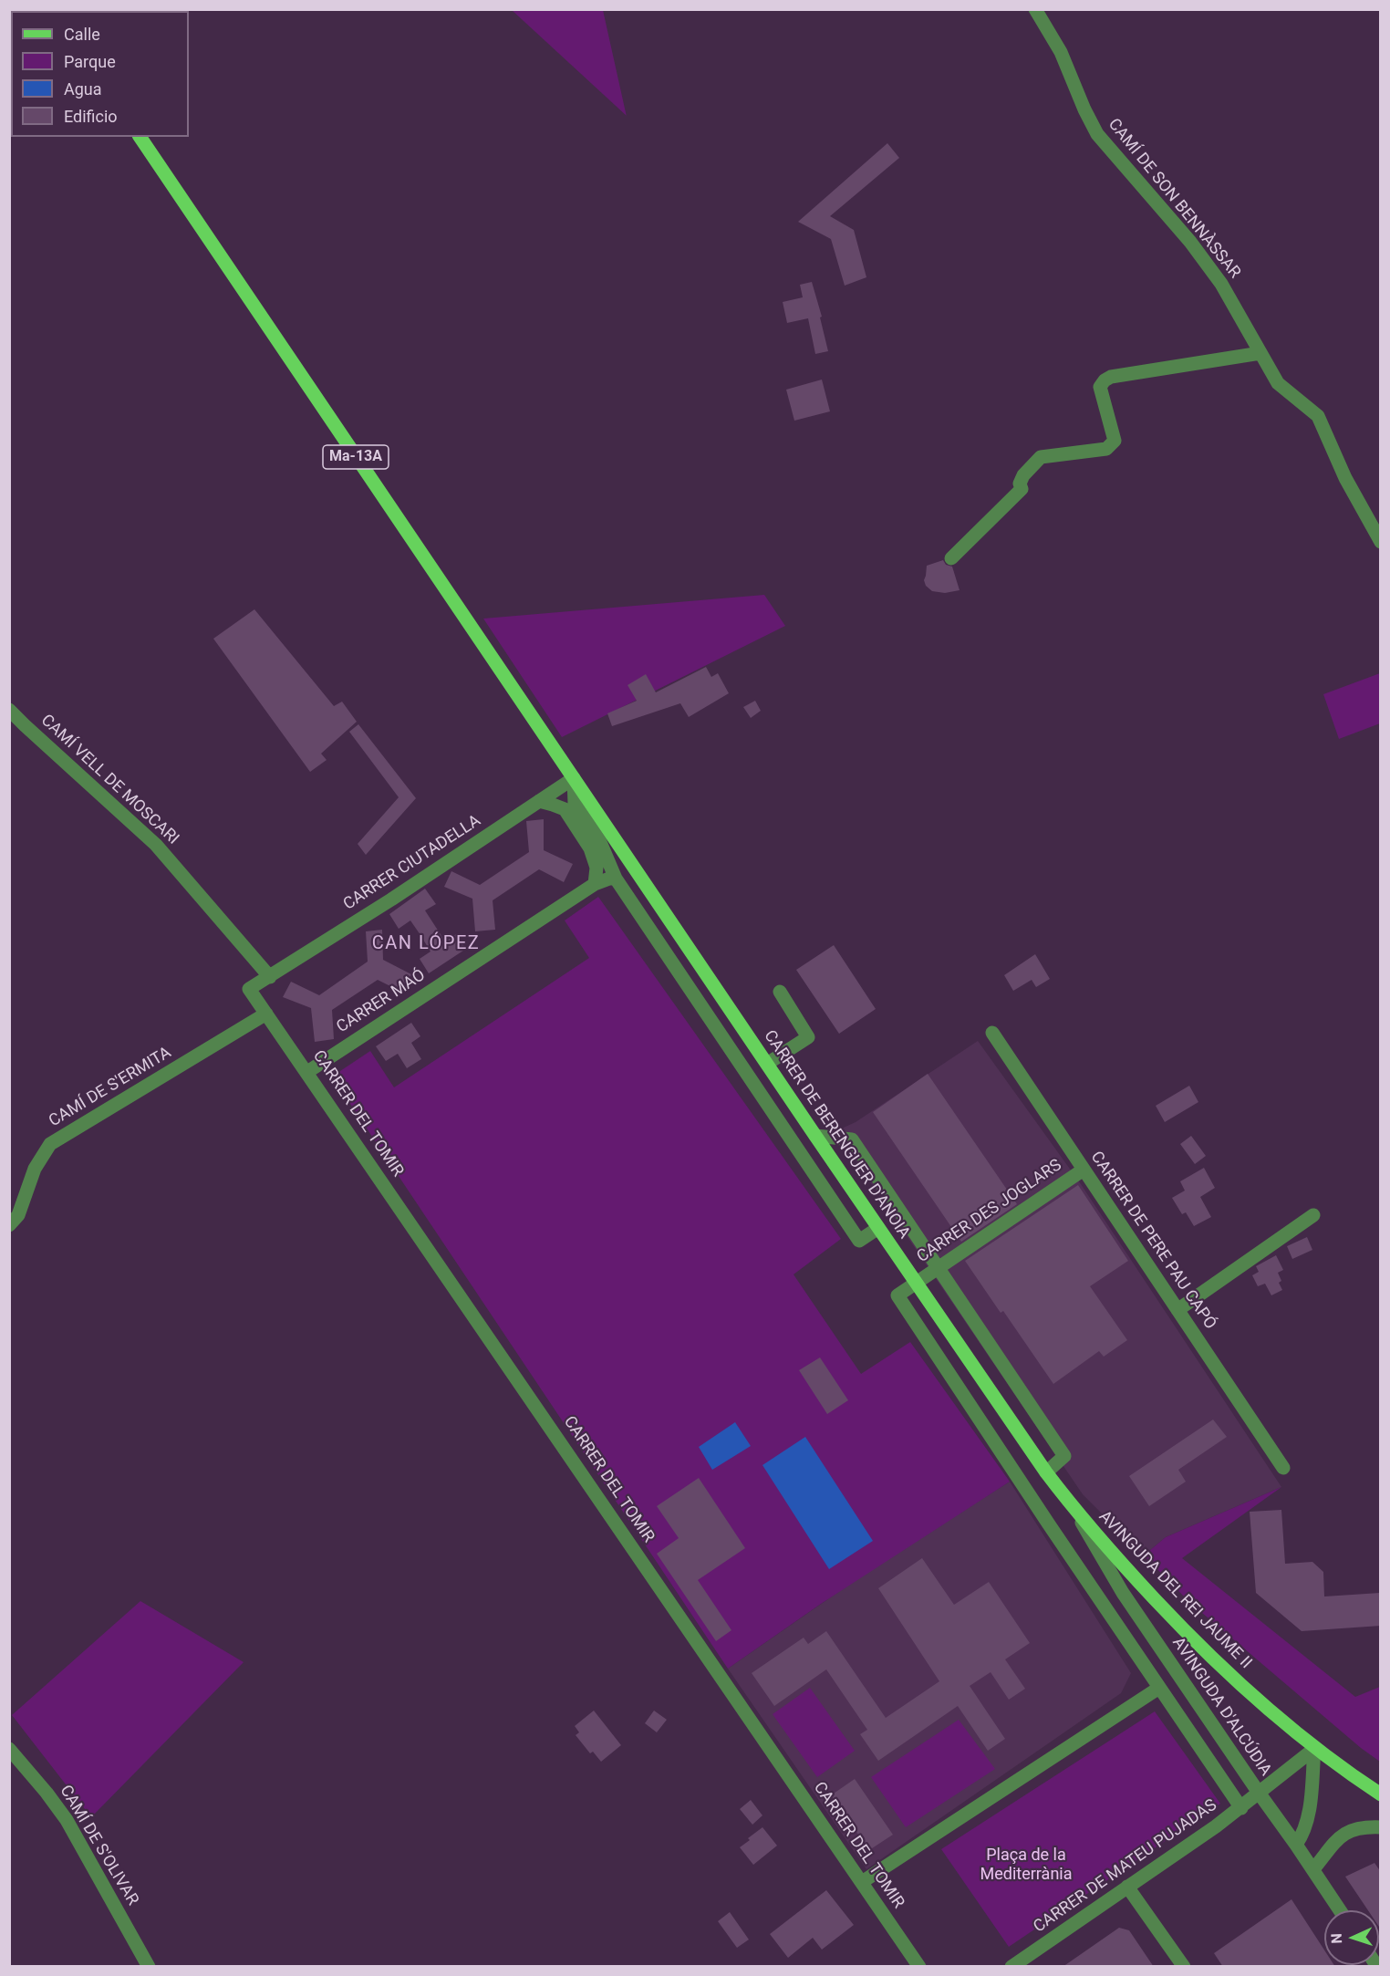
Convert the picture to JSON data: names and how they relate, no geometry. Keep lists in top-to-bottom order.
{
  "streets": {
    "main road": ["Ma-13A", "CARRER DE BERENGUER D'ANOIA", "AVINGUDA DEL REI JAUME II"],
    "street": [
      "CAMÍ DE SON BENNÀSSAR",
      "CAMÍ VELL DE MOSCARI",
      "CARRER CIUTADELLA",
      "CARRER MAÓ",
      "CAMÍ DE S'ERMITA",
      "CARRER DEL TOMIR",
      "CARRER DES JOGLARS",
      "CARRER DE PERE PAU CAPÓ",
      "AVINGUDA D'ALCÚDIA",
      "CAMÍ DE S'OLIVAR",
      "CARRER DE MATEU PUJADAS"
    ]
  },
  "crossings": [
    ["Ma-13A", "CARRER CIUTADELLA"],
    ["Ma-13A", "CARRER DE BERENGUER D'ANOIA"],
    ["CAMÍ VELL DE MOSCARI", "CARRER CIUTADELLA"],
    ["CARRER CIUTADELLA", "CAMÍ DE S'ERMITA"],
    ["CARRER CIUTADELLA", "CARRER DEL TOMIR"],
    ["CARRER CIUTADELLA", "CARRER DE BERENGUER D'ANOIA"],
    ["CARRER MAÓ", "CARRER DEL TOMIR"],
    ["CAMÍ DE S'ERMITA", "CARRER DEL TOMIR"],
    ["CARRER DE BERENGUER D'ANOIA", "CARRER DES JOGLARS"],
    ["CARRER DE BERENGUER D'ANOIA", "AVINGUDA DEL REI JAUME II"],
    ["CARRER DE BERENGUER D'ANOIA", "AVINGUDA D'ALCÚDIA"],
    ["CARRER DES JOGLARS", "CARRER DE PERE PAU CAPÓ"],
    ["AVINGUDA DEL REI JAUME II", "AVINGUDA D'ALCÚDIA"],
    ["AVINGUDA DEL REI JAUME II", "CARRER DE MATEU PUJADAS"],
    ["AVINGUDA D'ALCÚDIA", "CARRER DE MATEU PUJADAS"]
  ],
  "districts": ["CAN LÓPEZ"],
  "parks": ["Plaça de la Mediterrània"],
  "legend": [
    "Calle",
    "Parque",
    "Agua",
    "Edificio"
  ],
  "north": "left"
}
